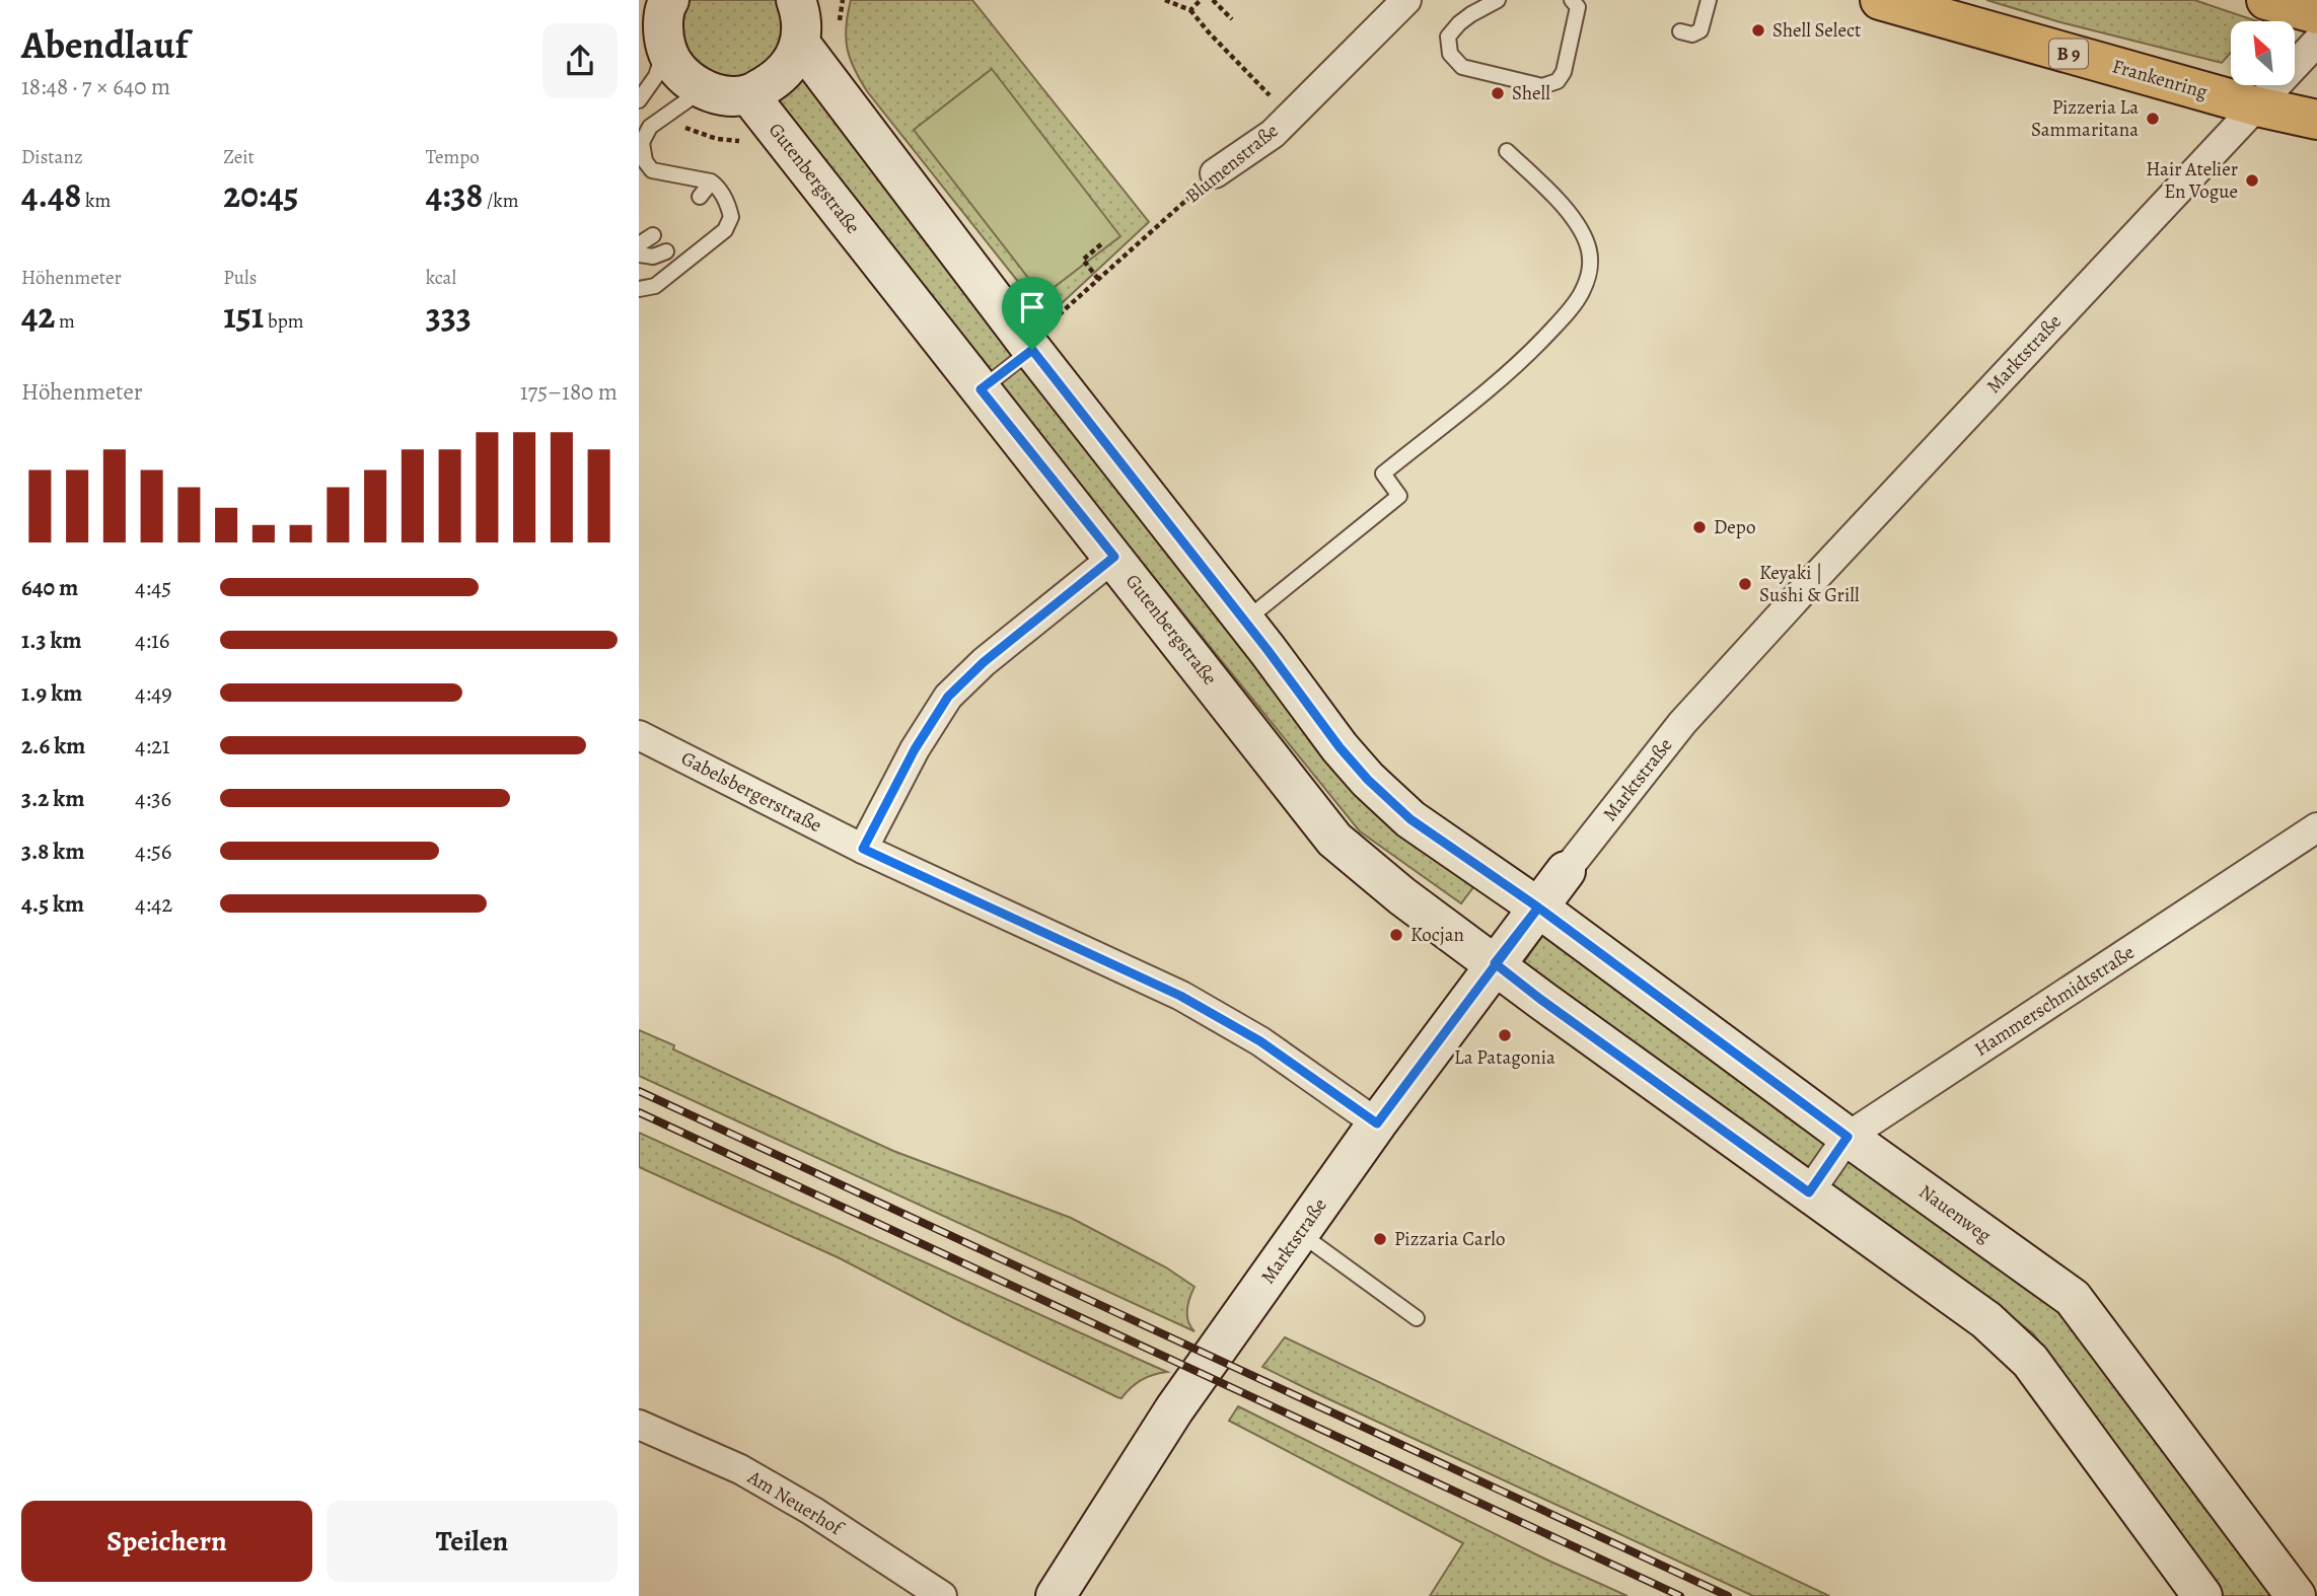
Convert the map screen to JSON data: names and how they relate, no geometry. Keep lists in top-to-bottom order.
{
  "streets": {
    "main road": ["B 9", "Frankenring"],
    "street": [
      "Blumenstraße",
      "Gutenbergstraße",
      "Marktstraße",
      "Gabelsbergerstraße",
      "Hammerschmidtstraße",
      "Nauenweg",
      "Am Neuerhof"
    ]
  },
  "crossings": [
    ["Frankenring", "Marktstraße"],
    ["Gutenbergstraße", "Marktstraße"],
    ["Marktstraße", "Gabelsbergerstraße"],
    ["Marktstraße", "Nauenweg"],
    ["Hammerschmidtstraße", "Nauenweg"]
  ],
  "places": [
    "Shell Select",
    "Shell",
    "Pizzeria La Sammaritana",
    "Hair Atelier En Vogue",
    "Depo",
    "Keyaki | Sushi & Grill",
    "Kocjan",
    "La Patagonia",
    "Pizzaria Carlo"
  ],
  "north": "top left",
  "page": {
    "heading": ["Abendlauf", "18:48 · 7 × 640 m"],
    "stats": [
      ["Distanz", "4.48 km"],
      ["Zeit", "20:45"],
      ["Tempo", "4:38 /km"],
      ["Höhenmeter", "42 m"],
      ["Puls", "151 bpm"],
      ["kcal", "333"]
    ],
    "chart": ["Höhenmeter", "175–180 m"],
    "list": [
      {
        "name": "640 m",
        "note": "4:45"
      },
      {
        "name": "1.3 km",
        "note": "4:16"
      },
      {
        "name": "1.9 km",
        "note": "4:49"
      },
      {
        "name": "2.6 km",
        "note": "4:21"
      },
      {
        "name": "3.2 km",
        "note": "4:36"
      },
      {
        "name": "3.8 km",
        "note": "4:56"
      },
      {
        "name": "4.5 km",
        "note": "4:42"
      }
    ],
    "buttons": ["Speichern", "Teilen"]
  }
}
